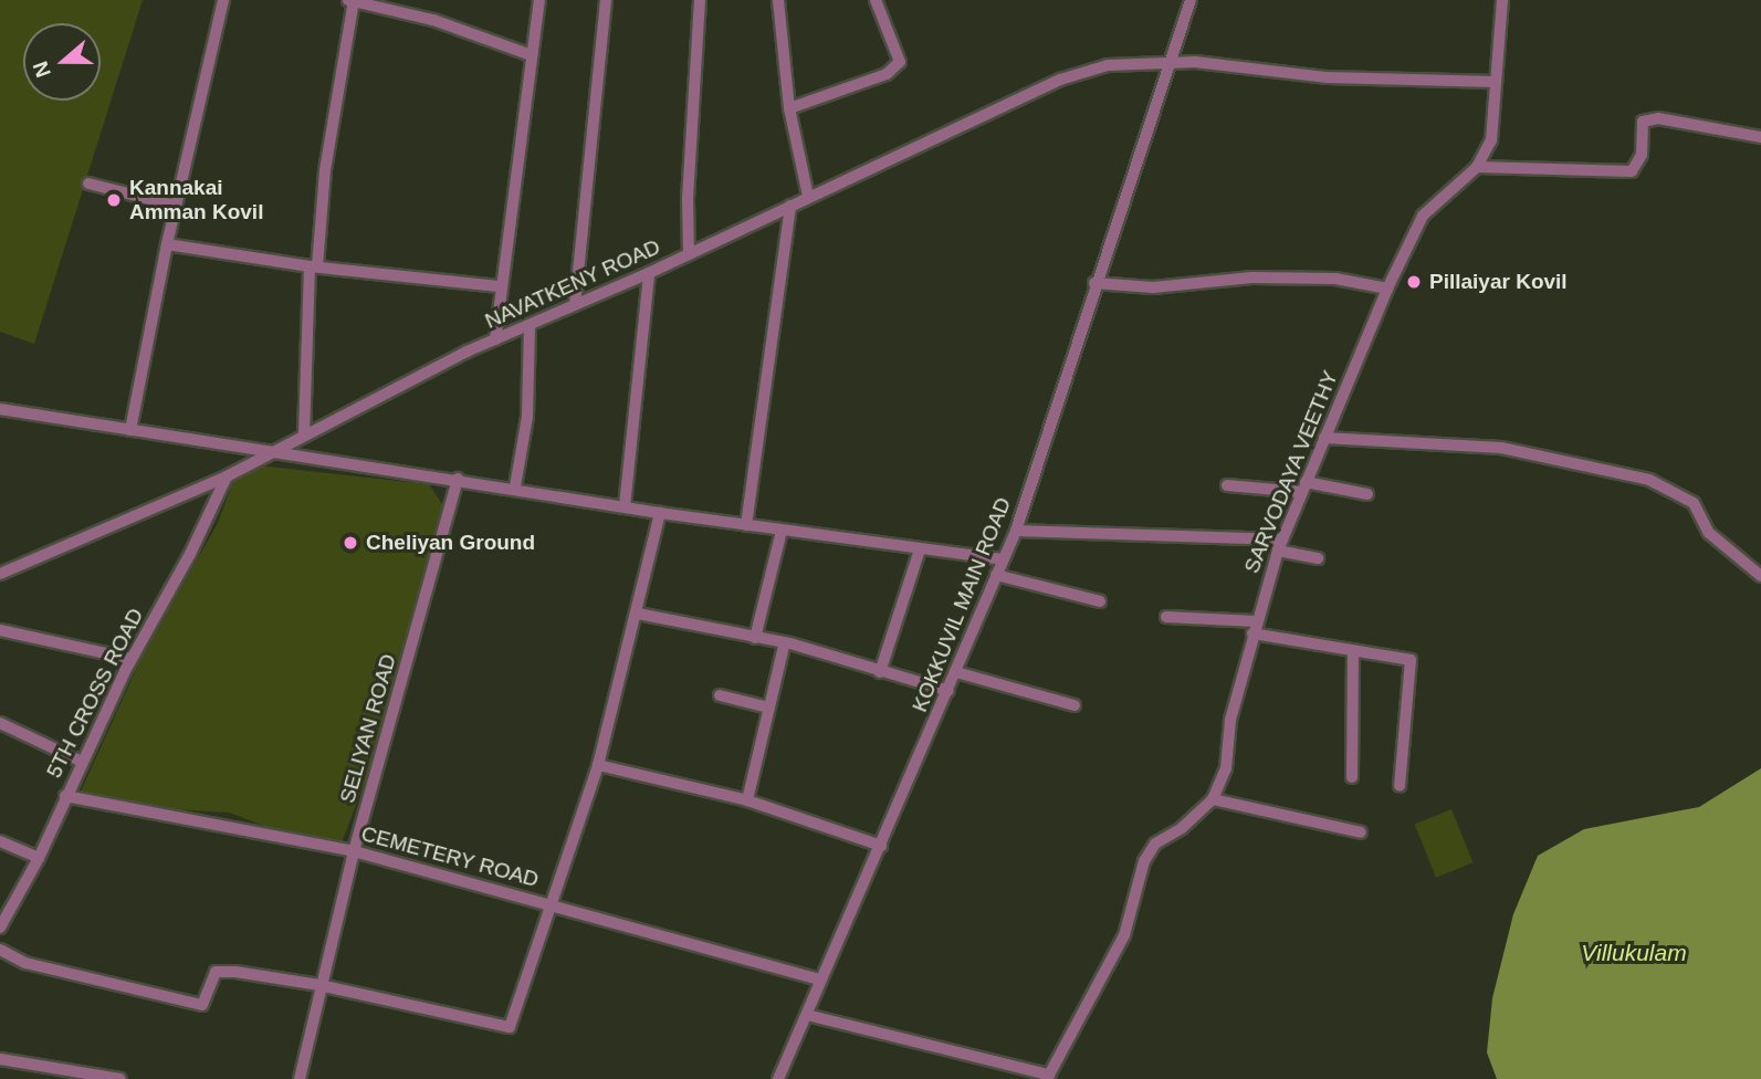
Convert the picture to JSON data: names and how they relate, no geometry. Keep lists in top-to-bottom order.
{
  "streets": {
    "street": [
      "NAVATKENY ROAD",
      "SARVODAYA VEETHY",
      "KOKKUVIL MAIN ROAD",
      "5TH CROSS ROAD",
      "SELIYAN ROAD",
      "CEMETERY ROAD"
    ]
  },
  "crossings": [
    ["NAVATKENY ROAD", "SARVODAYA VEETHY"],
    ["NAVATKENY ROAD", "KOKKUVIL MAIN ROAD"],
    ["NAVATKENY ROAD", "5TH CROSS ROAD"],
    ["KOKKUVIL MAIN ROAD", "CEMETERY ROAD"],
    ["5TH CROSS ROAD", "CEMETERY ROAD"],
    ["SELIYAN ROAD", "CEMETERY ROAD"]
  ],
  "water": ["Villukulam"],
  "places": ["Kannakai Amman Kovil", "Pillaiyar Kovil", "Cheliyan Ground"],
  "north": "left"
}
